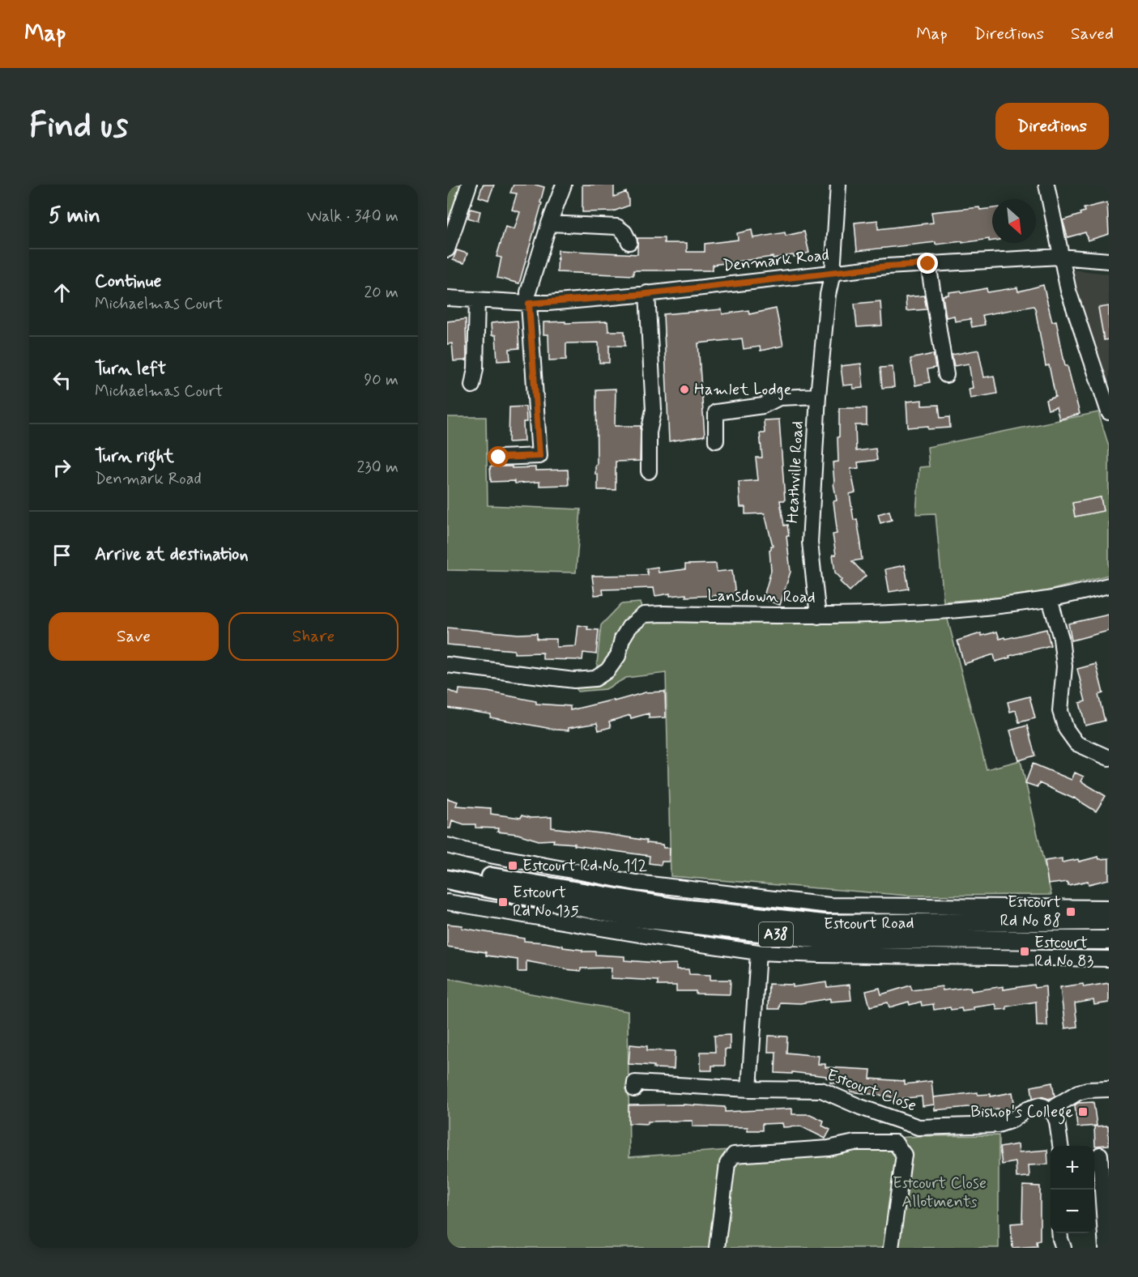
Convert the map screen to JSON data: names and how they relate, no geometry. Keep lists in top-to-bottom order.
{
  "streets": {
    "main road": ["Estcourt Road", "A38"],
    "street": [
      "Denmark Road",
      "Heathville Road",
      "Lansdown Road",
      "Estcourt Close"
    ]
  },
  "crossings": [
    ["Denmark Road", "Heathville Road"],
    ["Heathville Road", "Lansdown Road"]
  ],
  "parks": ["Estcourt Close Allotments"],
  "places": {
    "other": ["Hamlet Lodge"],
    "transit": [
      "Estcourt Rd No 112",
      "Estcourt Rd No 135",
      "Estcourt Rd No 88",
      "Estcourt Rd No 83",
      "Bishop's College"
    ]
  },
  "north": "bottom right",
  "page": {
    "header": "Map",
    "nav": ["Map", "Directions", "Saved"],
    "buttons": [
      "Directions",
      ["Save", "Share"]
    ],
    "title": "Find us",
    "heading": ["5 min", "Walk · 340 m"],
    "list": [
      ["Continue", "Michaelmas Court", "20 m"],
      ["Turn left", "Michaelmas Court", "90 m"],
      ["Turn right", "Denmark Road", "230 m"],
      "Arrive at destination"
    ],
    "map_buttons": ["+", "−"]
  }
}
